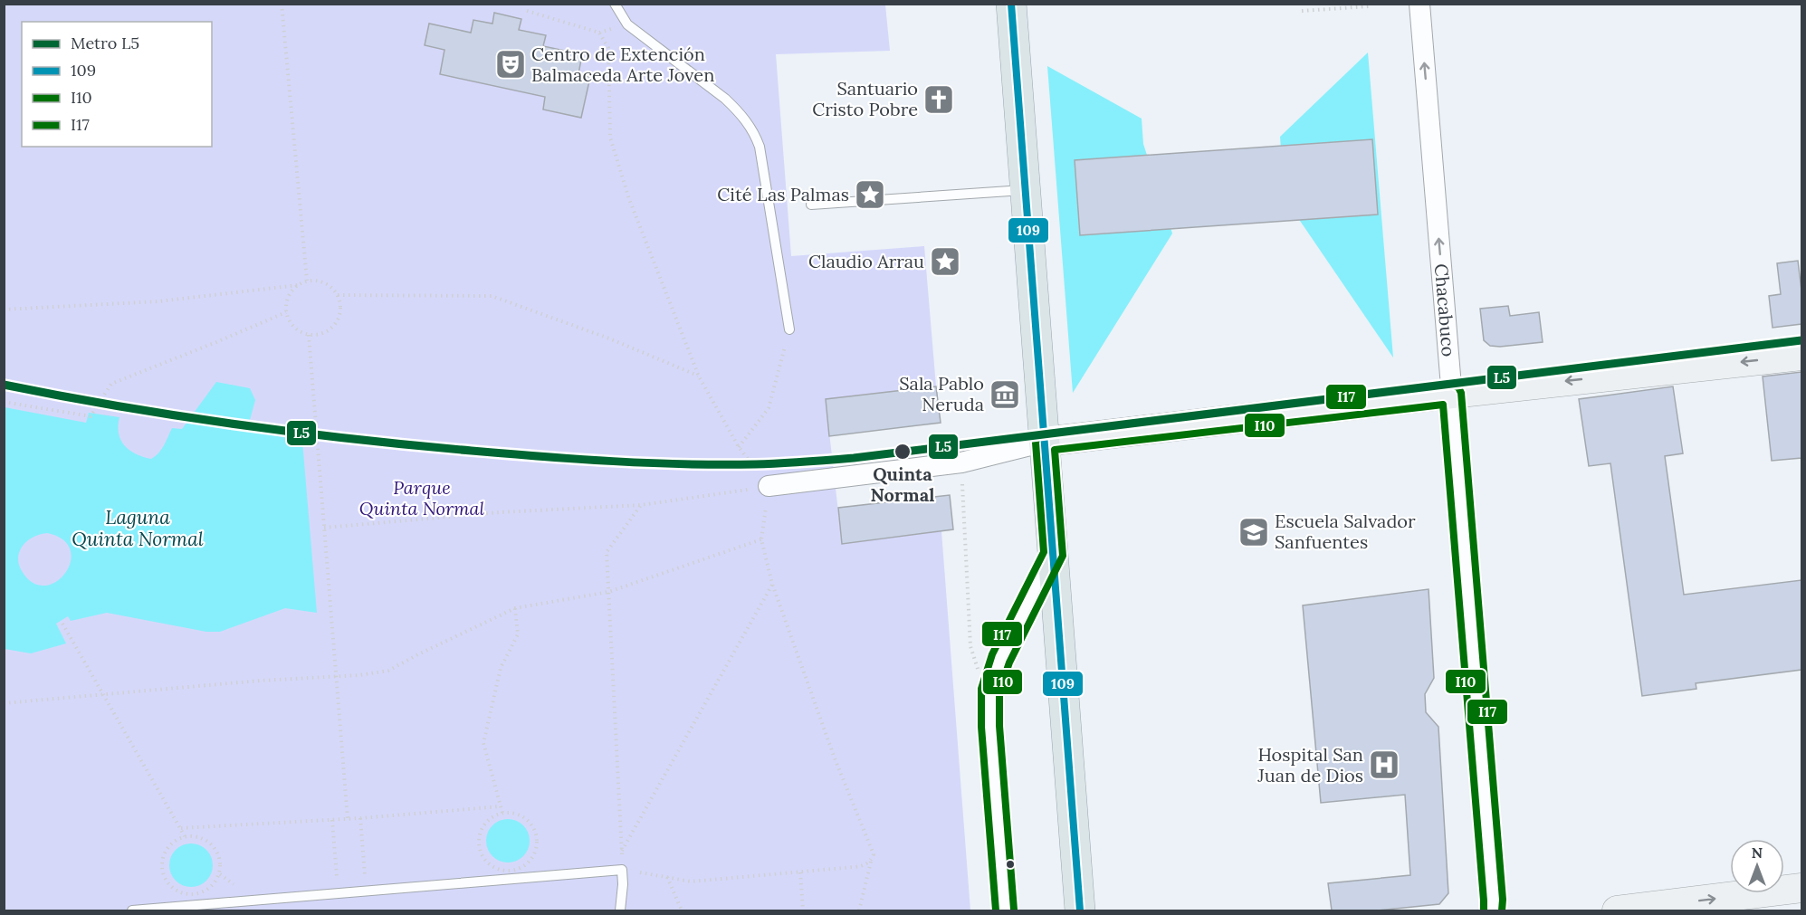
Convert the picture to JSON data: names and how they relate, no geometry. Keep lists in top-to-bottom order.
{
  "streets": {
    "street": ["Chacabuco"]
  },
  "one_way": ["Chacabuco"],
  "water": ["Laguna Quinta Normal"],
  "parks": ["Parque Quinta Normal"],
  "places": {
    "theatre": ["Centro de Extención Balmaceda Arte Joven"],
    "church": ["Santuario Cristo Pobre"],
    "place": ["Cité Las Palmas", "Claudio Arrau"],
    "museum": ["Sala Pablo Neruda"],
    "other": ["Quinta Normal"],
    "school or university": ["Escuela Salvador Sanfuentes"],
    "hospital": ["Hospital San Juan de Dios"]
  },
  "lines": [
    "transit line 109",
    "metro line L5",
    "transit line I17",
    "transit line I10"
  ],
  "legend": [
    "Metro L5",
    "109",
    "I10",
    "I17"
  ],
  "north": "top"
}
